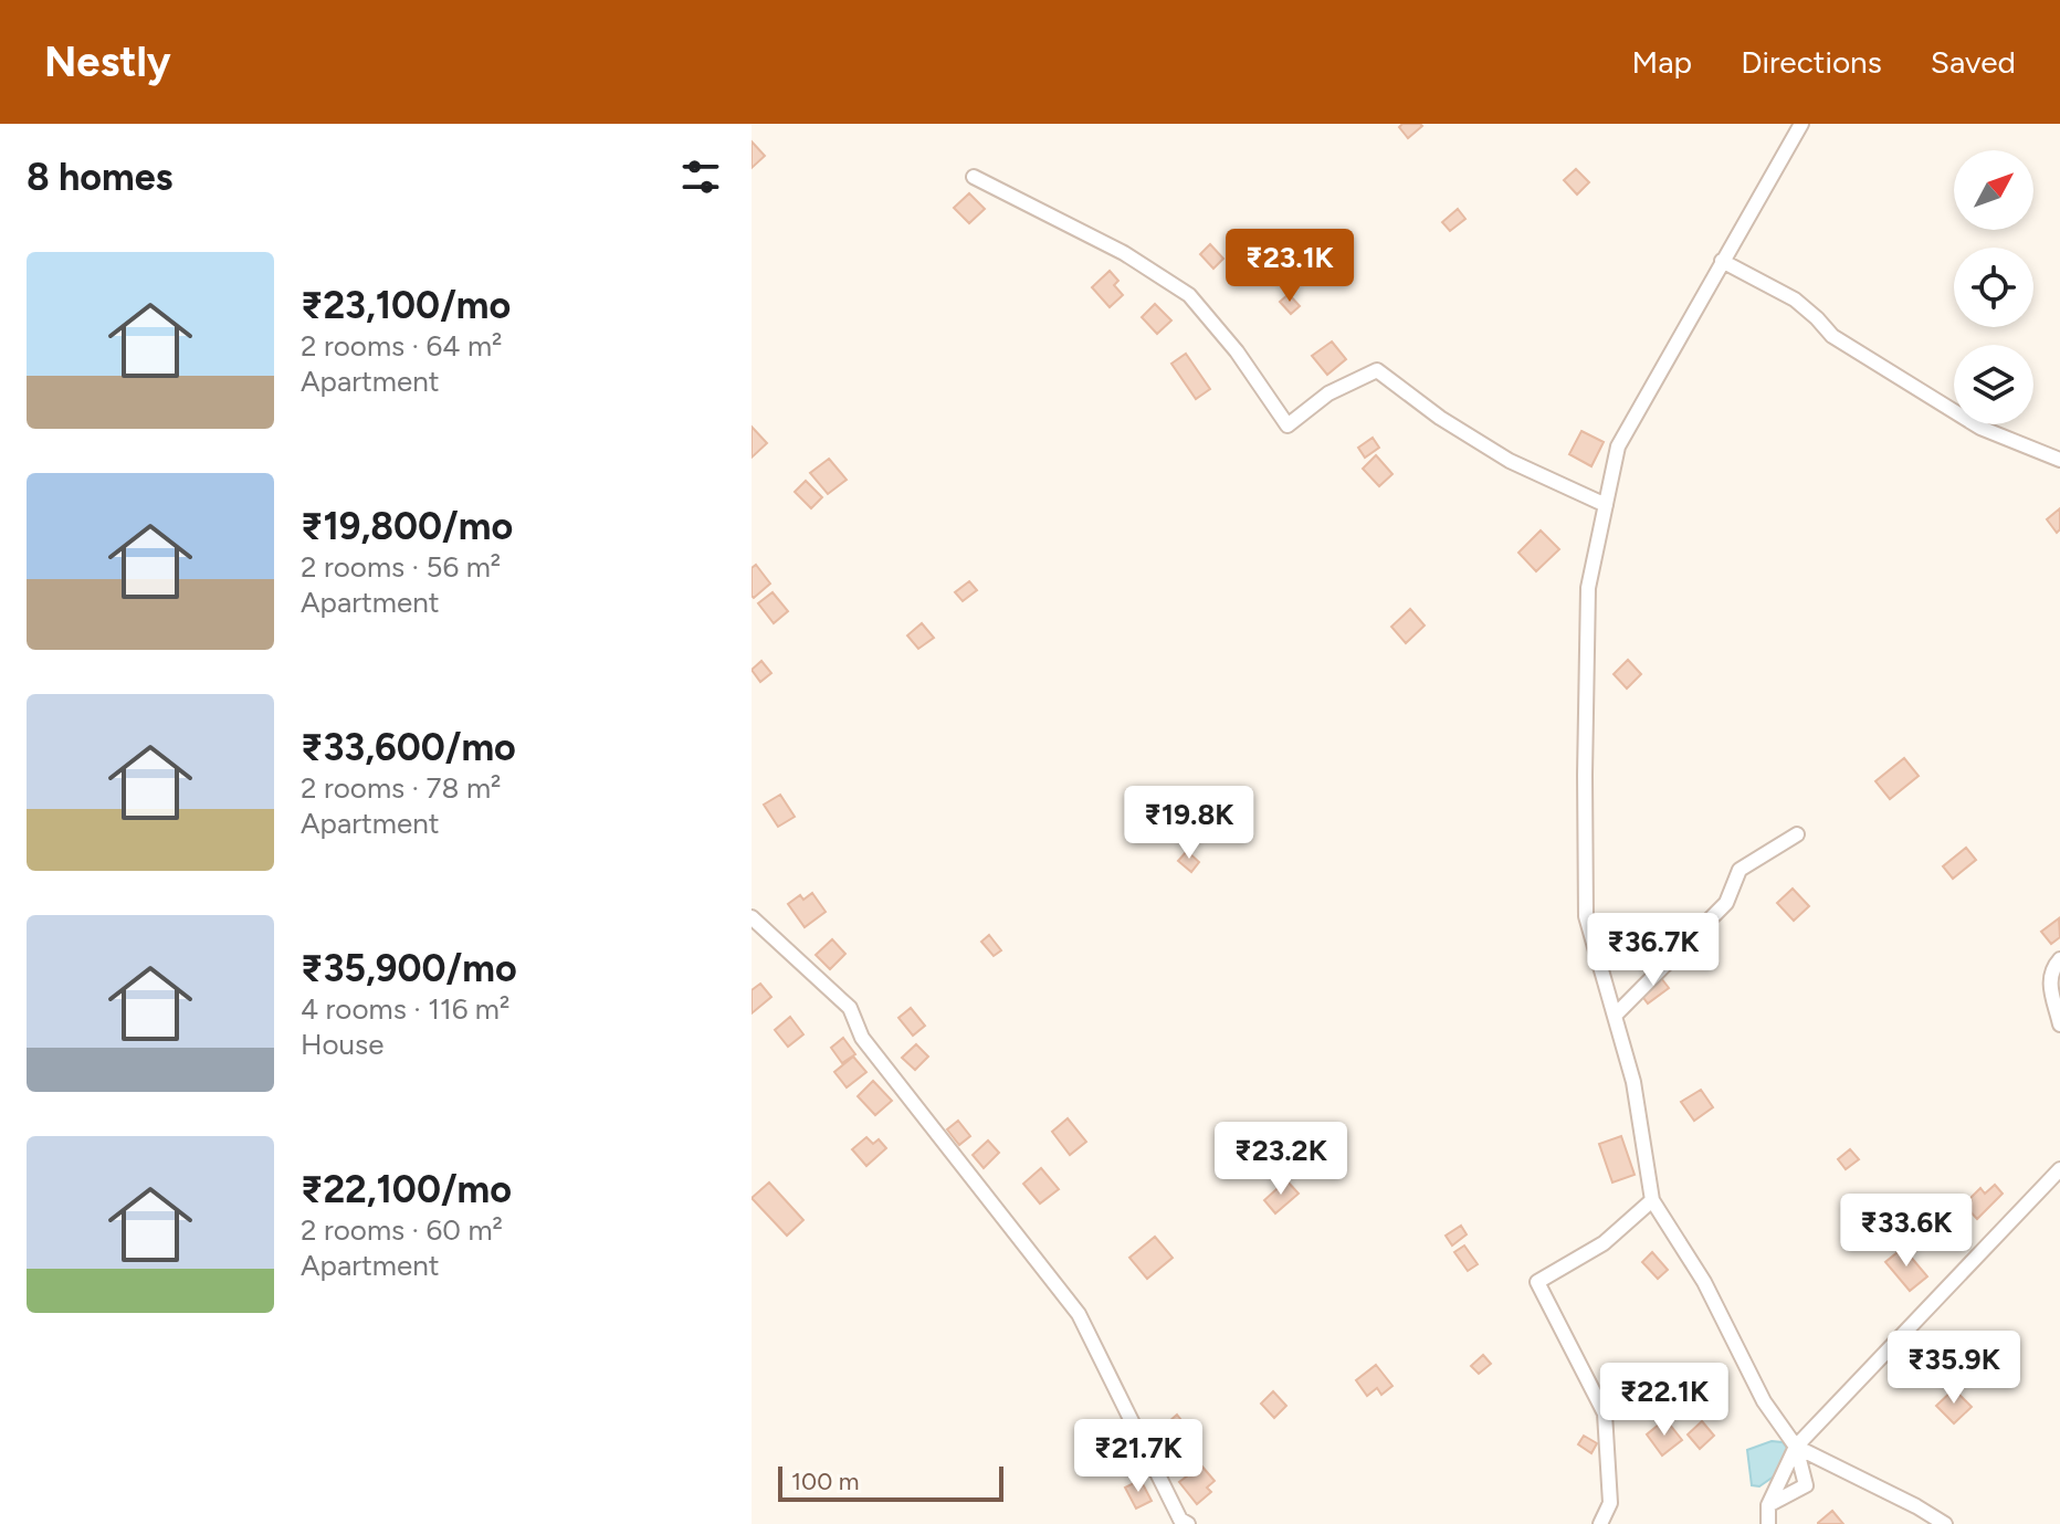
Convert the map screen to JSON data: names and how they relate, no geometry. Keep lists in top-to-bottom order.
{
  "scale_bar": "100 m",
  "north": "top right",
  "page": {
    "header": "Nestly",
    "nav": ["Map", "Directions", "Saved"],
    "heading": "8 homes",
    "price": [
      "₹23.1K",
      "₹19.8K",
      "₹36.7K",
      "₹23.2K",
      "₹33.6K",
      "₹35.9K",
      "₹22.1K",
      "₹21.7K"
    ],
    "list": [
      {
        "name": "₹23,100/mo",
        "note": "2 rooms · 64 m² · Apartment"
      },
      {
        "name": "₹19,800/mo",
        "note": "2 rooms · 56 m² · Apartment"
      },
      {
        "name": "₹33,600/mo",
        "note": "2 rooms · 78 m² · Apartment"
      },
      {
        "name": "₹35,900/mo",
        "note": "4 rooms · 116 m² · House"
      },
      {
        "name": "₹22,100/mo",
        "note": "2 rooms · 60 m² · Apartment"
      }
    ],
    "scale": "100 m"
  }
}
